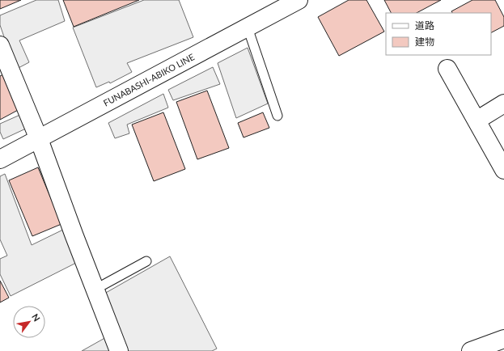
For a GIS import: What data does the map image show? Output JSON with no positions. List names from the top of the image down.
{
  "streets": {
    "street": ["FUNABASHI-ABIKO LINE"]
  },
  "legend": ["道路", "建物"],
  "north": "top right"
}
